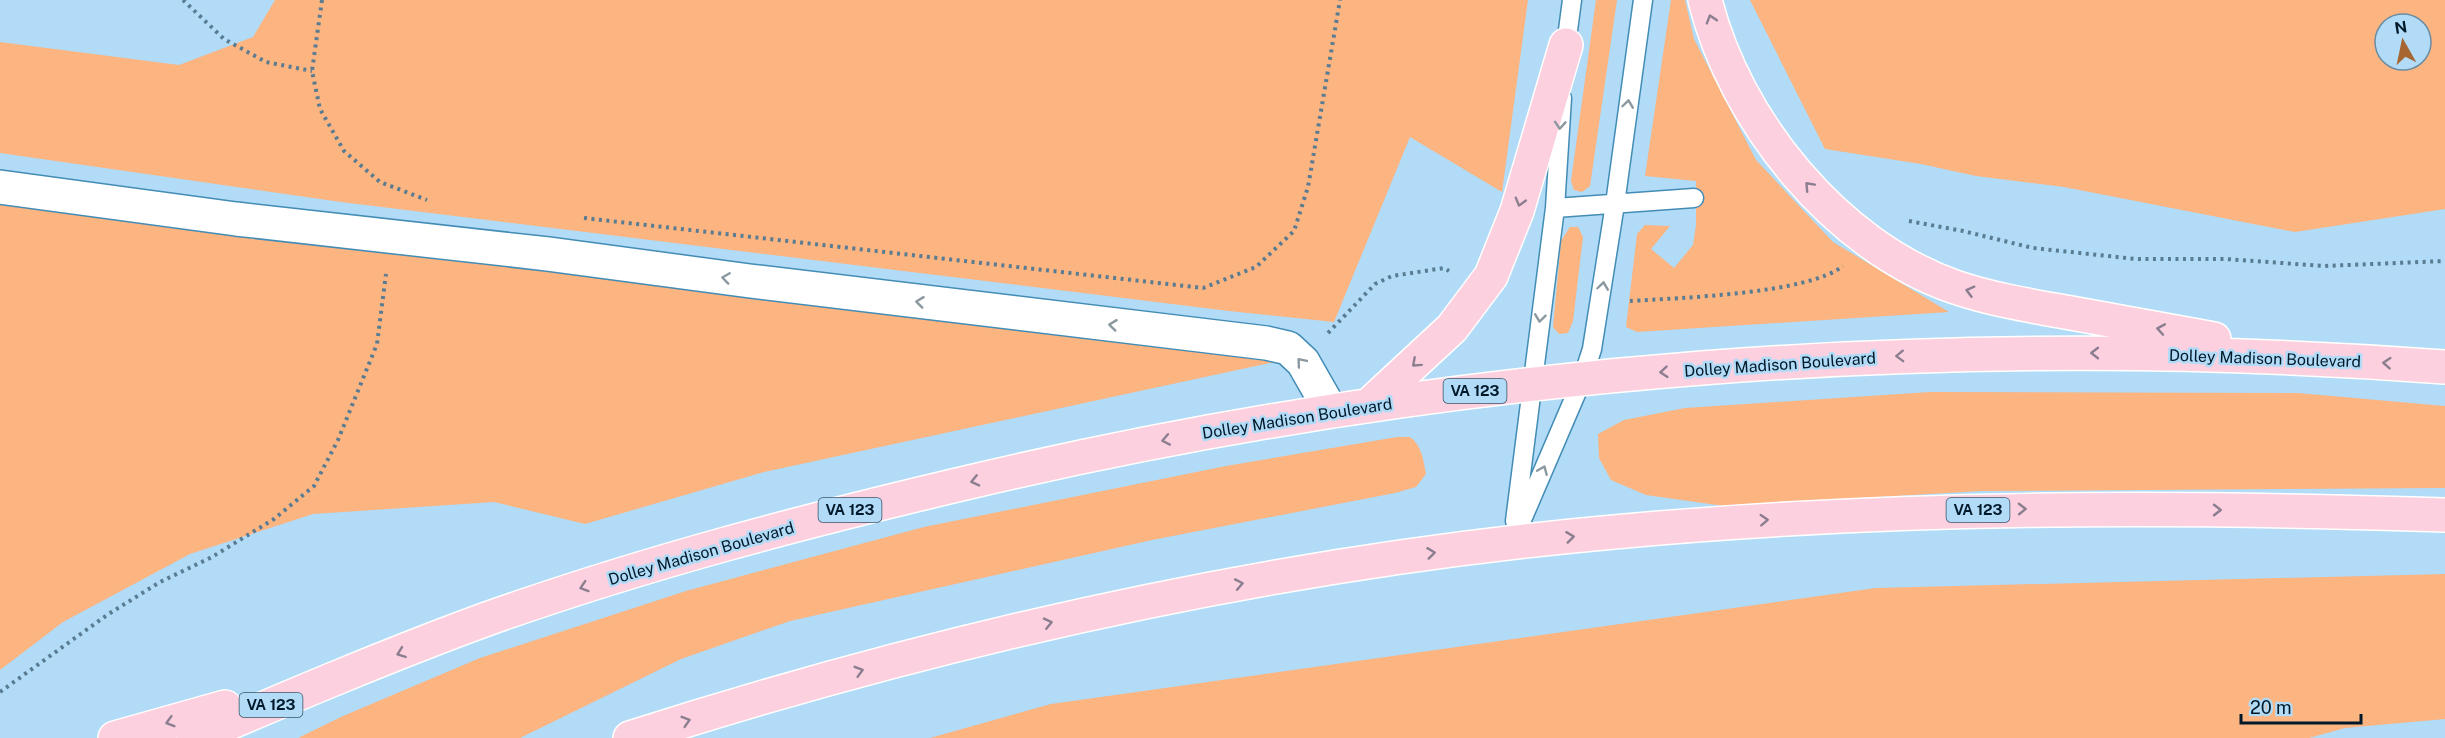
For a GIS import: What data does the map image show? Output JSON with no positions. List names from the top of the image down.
{
  "streets": {
    "main road": ["Dolley Madison Boulevard", "VA 123"]
  },
  "scale_bar": "20 m",
  "north": "top"
}
